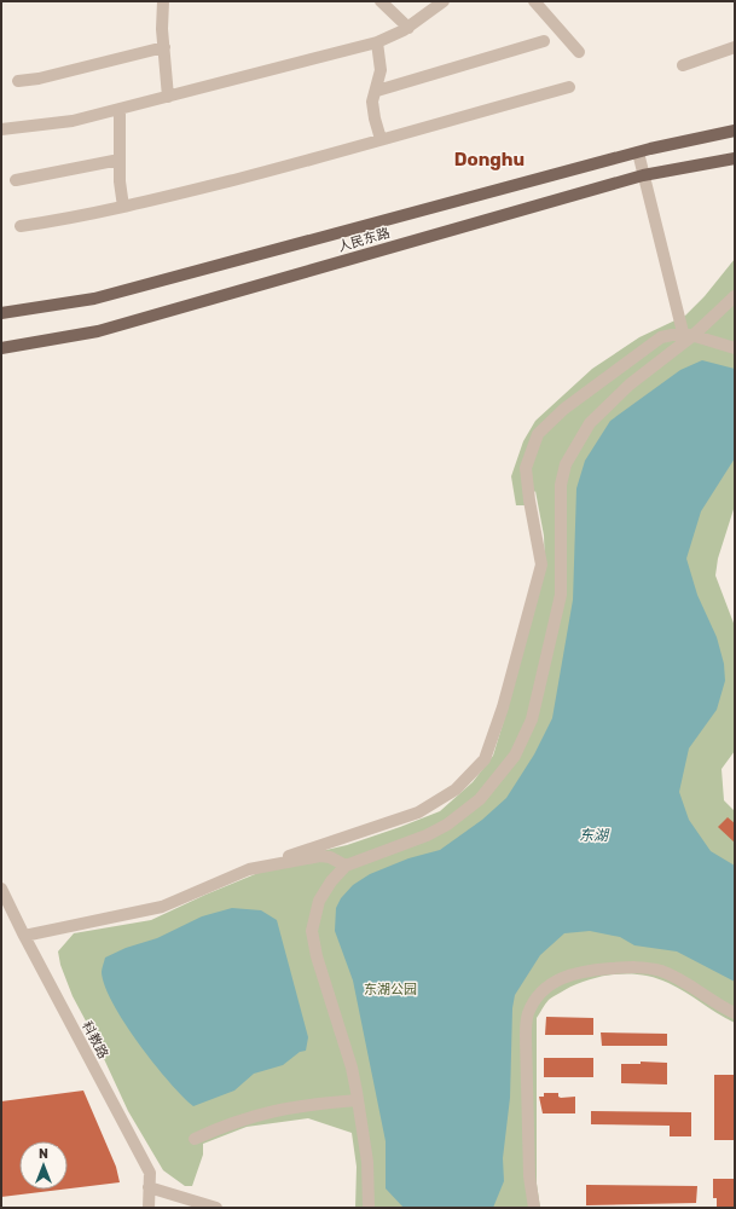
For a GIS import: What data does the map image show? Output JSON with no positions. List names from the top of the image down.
{
  "streets": {
    "main road": ["人民东路"],
    "street": ["科教路"]
  },
  "districts": ["Donghu"],
  "water": ["东湖"],
  "parks": ["东湖公园"],
  "north": "top"
}
